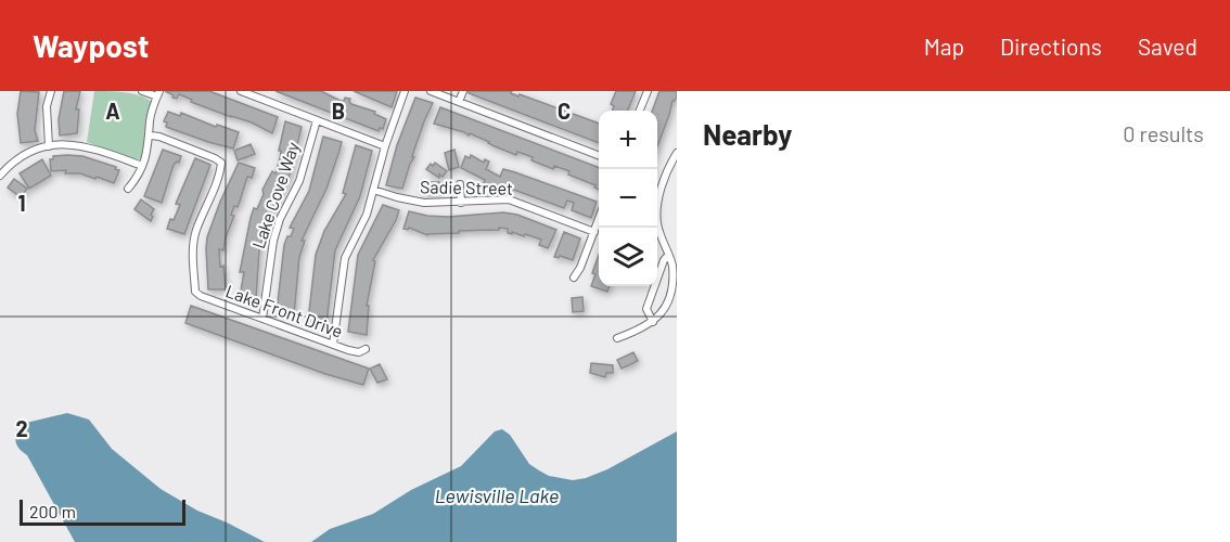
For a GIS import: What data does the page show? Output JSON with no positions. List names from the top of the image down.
{
  "streets": {
    "street": ["Sadie Street", "Lake Cove Way", "Lake Front Drive"]
  },
  "crossings": [
    ["Lake Cove Way", "Lake Front Drive"]
  ],
  "water": ["Lewisville Lake"],
  "scale_bar": "200 m",
  "page": {
    "header": "Waypost",
    "nav": ["Map", "Directions", "Saved"],
    "heading": ["Nearby", "0 results"],
    "map_buttons": ["+", "−"],
    "scale": "200 m"
  },
  "grid": {
    "columns": ["A", "B", "C"],
    "rows": ["1", "2"]
  }
}
